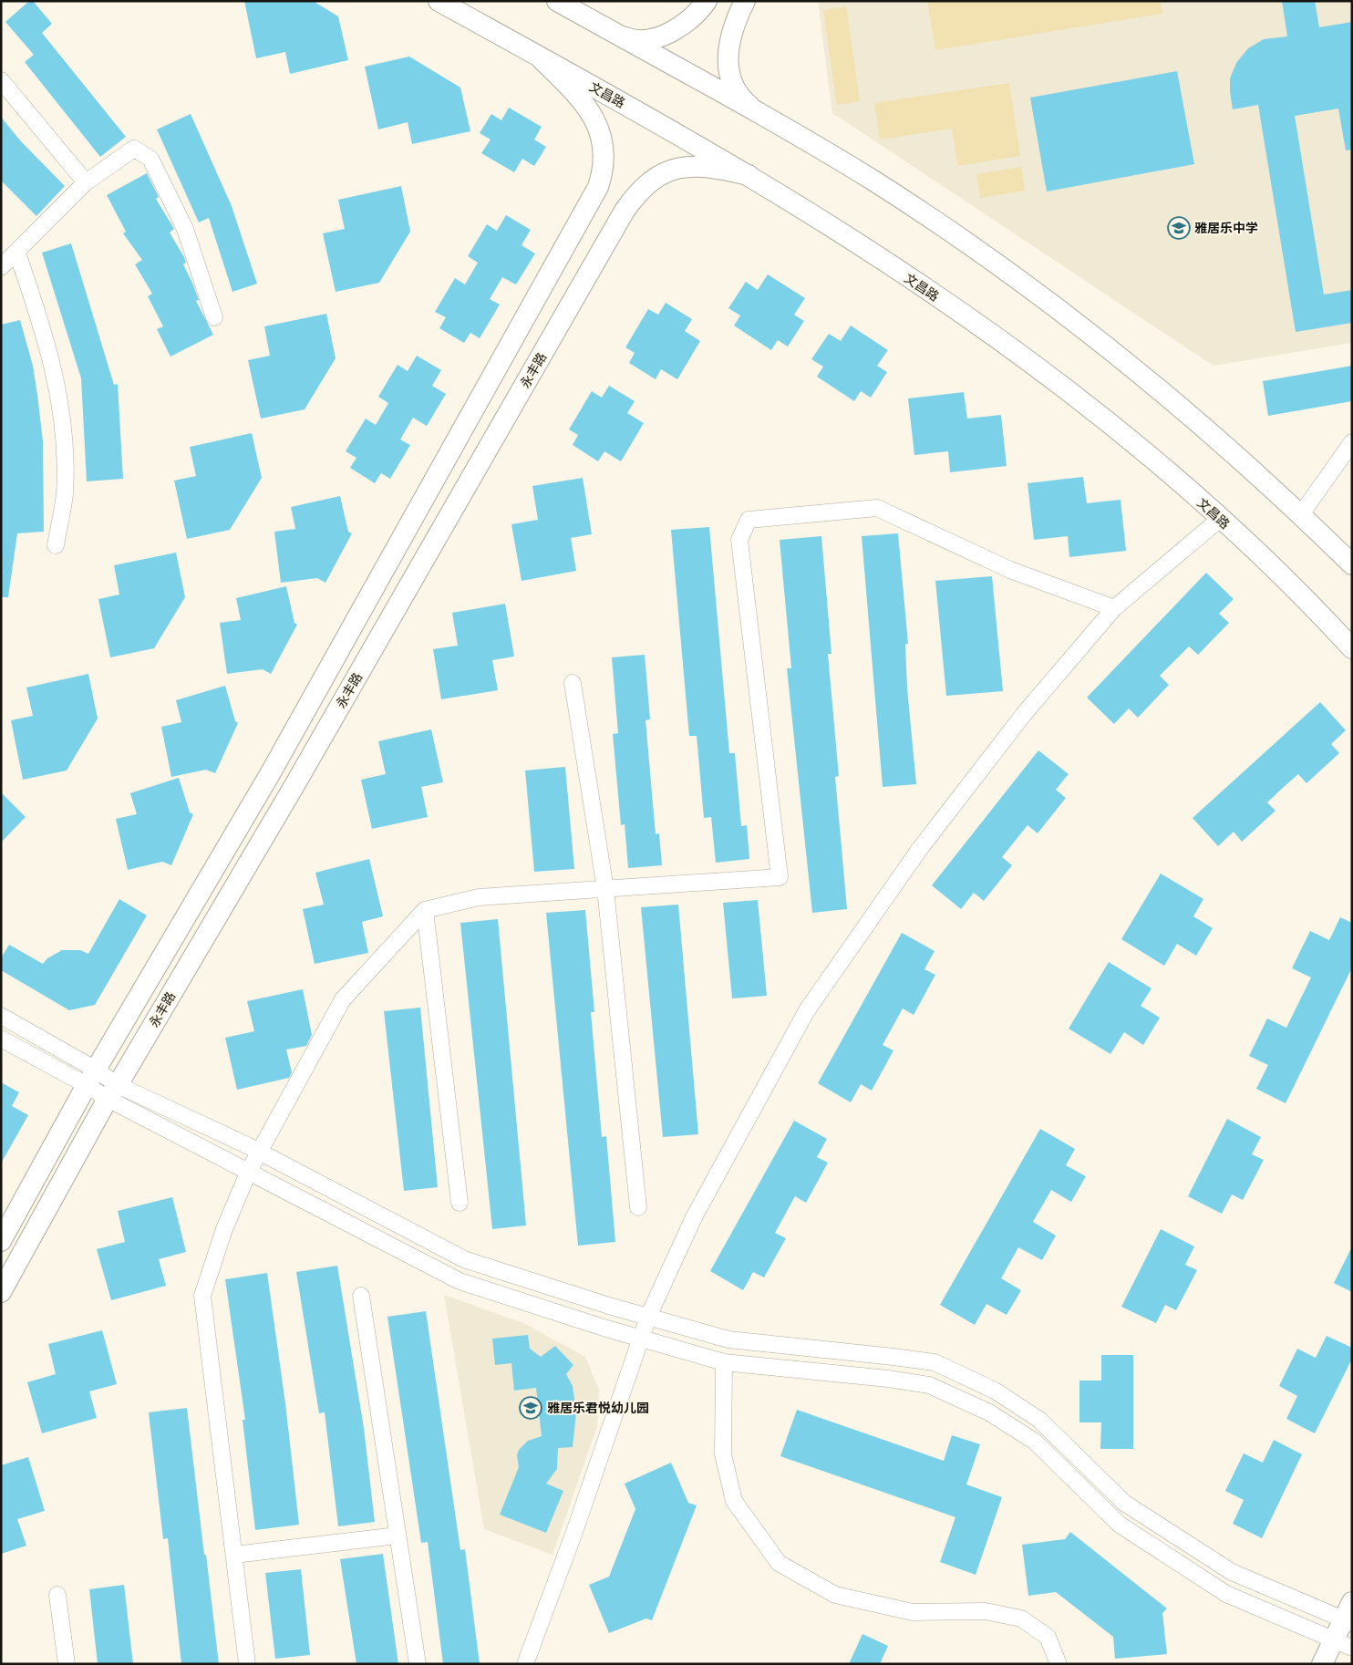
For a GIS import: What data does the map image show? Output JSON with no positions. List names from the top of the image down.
{
  "streets": {
    "street": ["文昌路", "永丰路"]
  },
  "crossings": [
    ["文昌路", "永丰路"]
  ],
  "places": {
    "school or university": ["雅居乐中学", "雅居乐君悦幼儿园"]
  }
}
